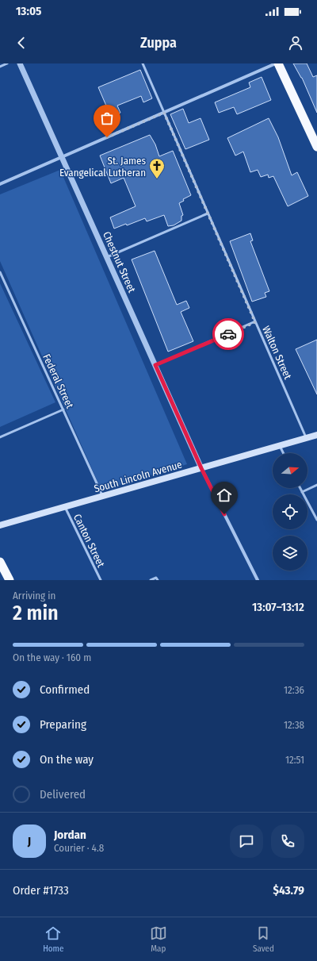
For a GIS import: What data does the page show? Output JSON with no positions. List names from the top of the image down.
{
  "streets": {
    "main road": ["South Lincoln Avenue"],
    "street": ["Chestnut Street"],
    "lane": ["Walton Street", "Federal Street", "Canton Street"]
  },
  "crossings": [
    ["Chestnut Street", "South Lincoln Avenue"],
    ["Walton Street", "South Lincoln Avenue"],
    ["Federal Street", "South Lincoln Avenue"],
    ["South Lincoln Avenue", "Canton Street"]
  ],
  "places": {
    "church": ["St. James Evangelical Lutheran"]
  },
  "north": "right",
  "page": {
    "status": "13:05",
    "header": "Zuppa",
    "heading": ["2 min", "Arriving in", "13:07–13:12"],
    "panel": [
      "Jordan",
      "Courier · 4.8",
      "Order #1733",
      "$43.79"
    ],
    "bar": "On the way · 160 m",
    "list": [
      ["Confirmed", "12:36"],
      ["Preparing", "12:38"],
      ["On the way", "12:51"],
      "Delivered"
    ],
    "round": "J",
    "tabs": ["Home", "Map", "Saved"]
  }
}
